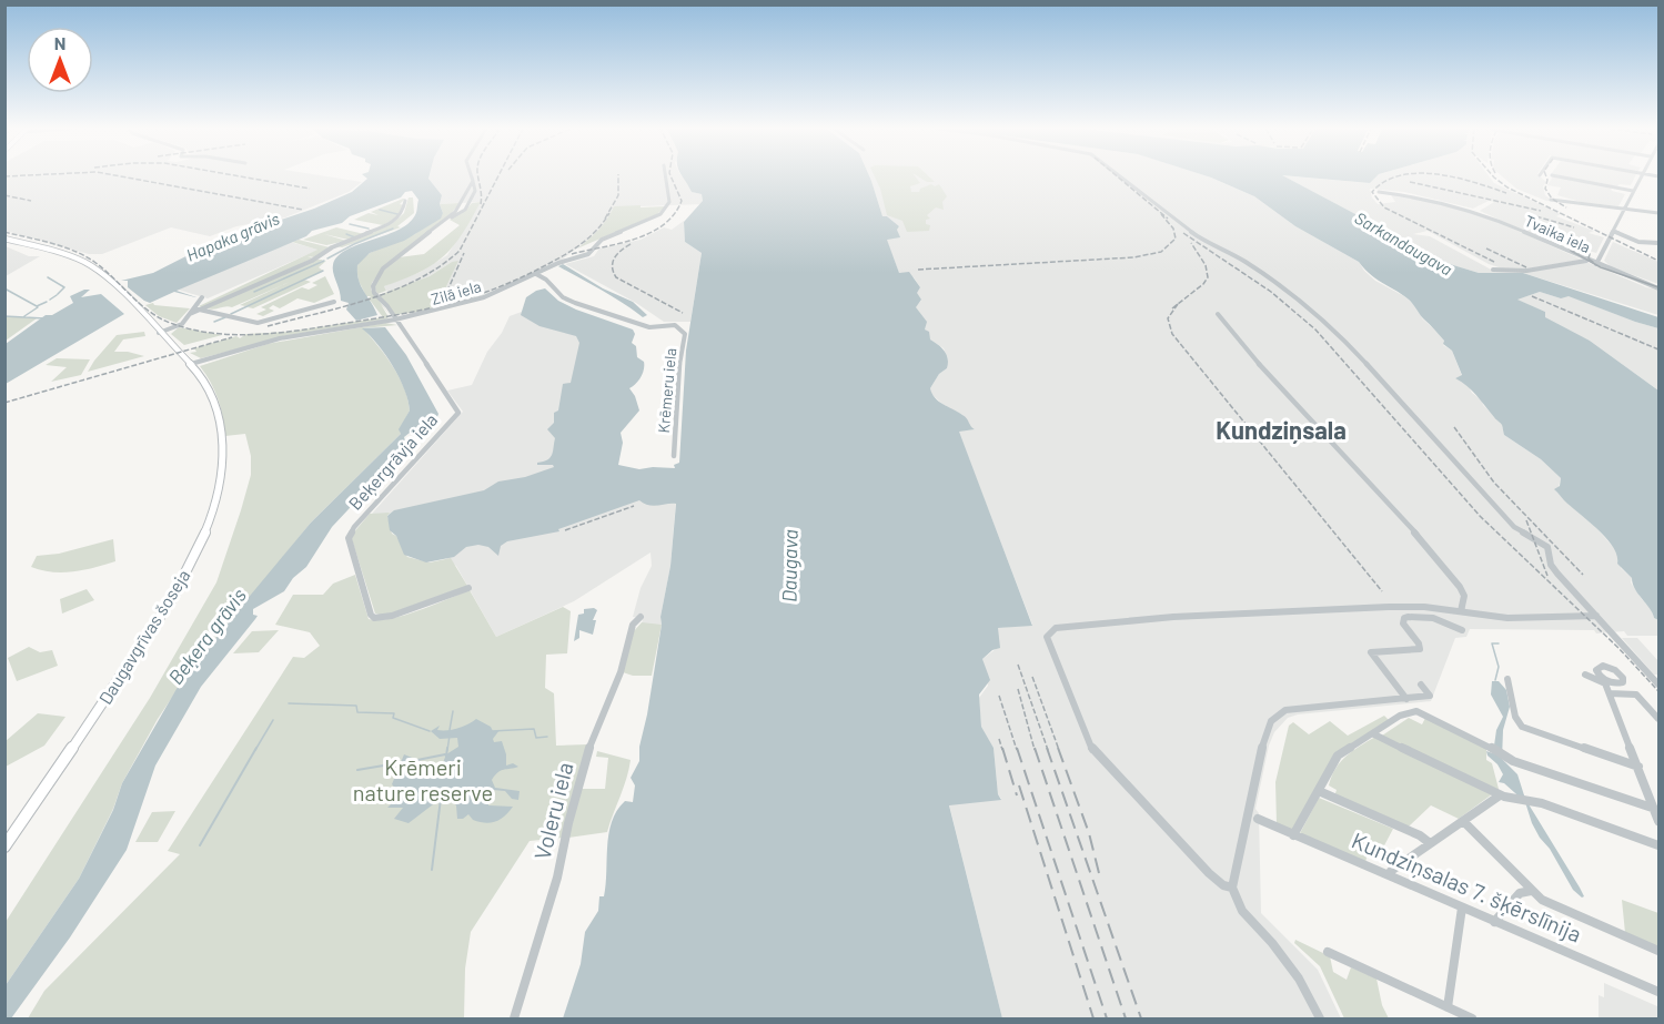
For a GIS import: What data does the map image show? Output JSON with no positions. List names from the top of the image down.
{
  "streets": {
    "main road": ["Daugavgrīvas šoseja"],
    "street": [
      "Tvaika iela",
      "Zilā iela",
      "Krēmeru iela",
      "Beķergrāvja iela",
      "Voleru iela",
      "Kundziņsalas 7. šķērslīnija"
    ]
  },
  "crossings": [
    ["Zilā iela", "Krēmeru iela"],
    ["Zilā iela", "Beķergrāvja iela"],
    ["Zilā iela", "Daugavgrīvas šoseja"]
  ],
  "districts": ["Kundziņsala"],
  "water": [
    "Hapaka grāvis",
    "Sarkandaugava",
    "Daugava",
    "Beķera grāvis"
  ],
  "parks": ["Krēmeri nature reserve"],
  "north": "top"
}
